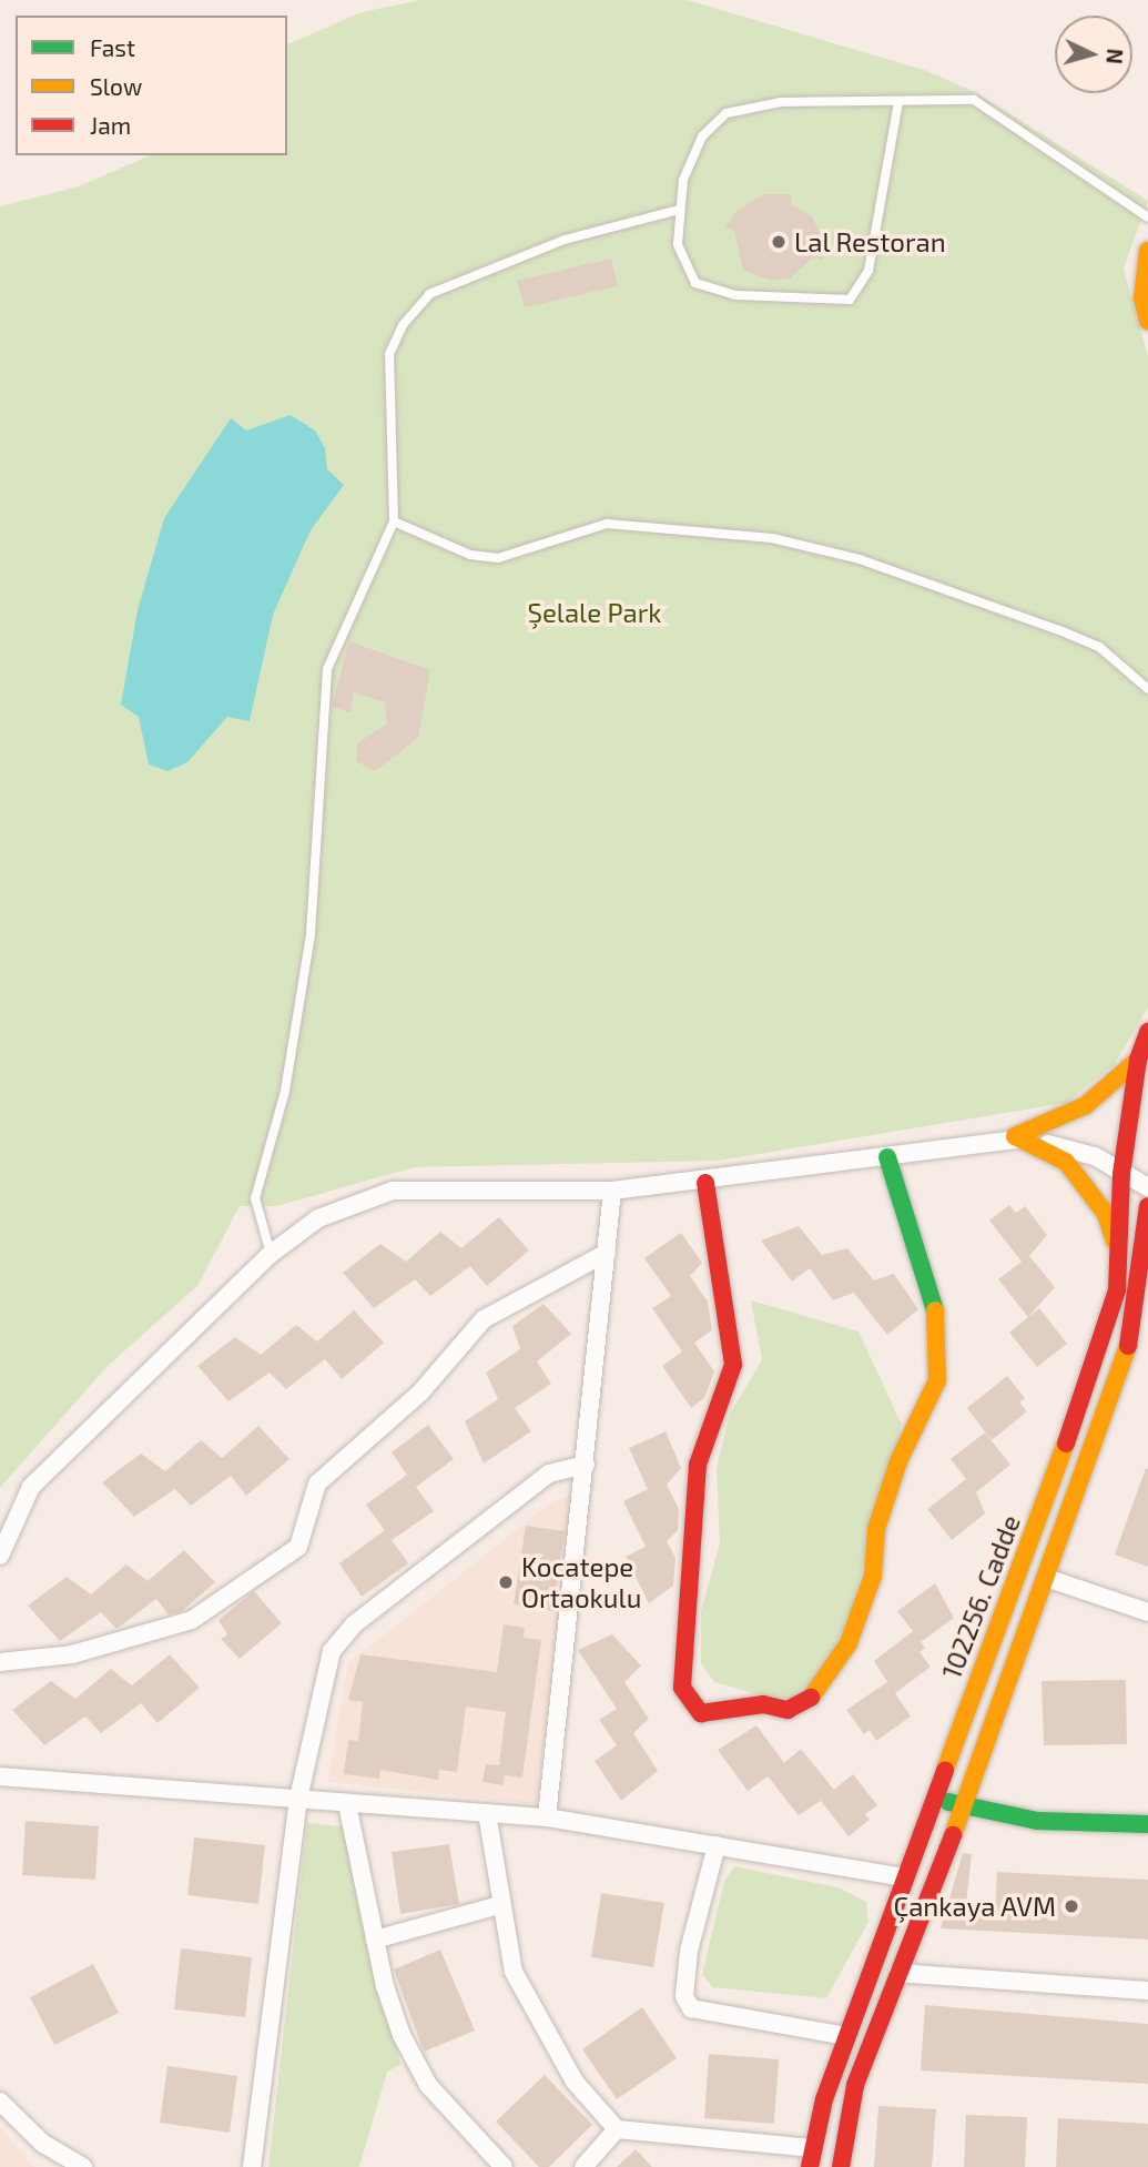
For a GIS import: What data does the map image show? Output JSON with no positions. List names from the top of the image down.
{
  "streets": {
    "street": ["102256. Cadde"]
  },
  "parks": ["Şelale Park"],
  "places": ["Lal Restoran", "Kocatepe Ortaokulu", "Çankaya AVM"],
  "legend": ["Fast", "Slow", "Jam"],
  "north": "right"
}
